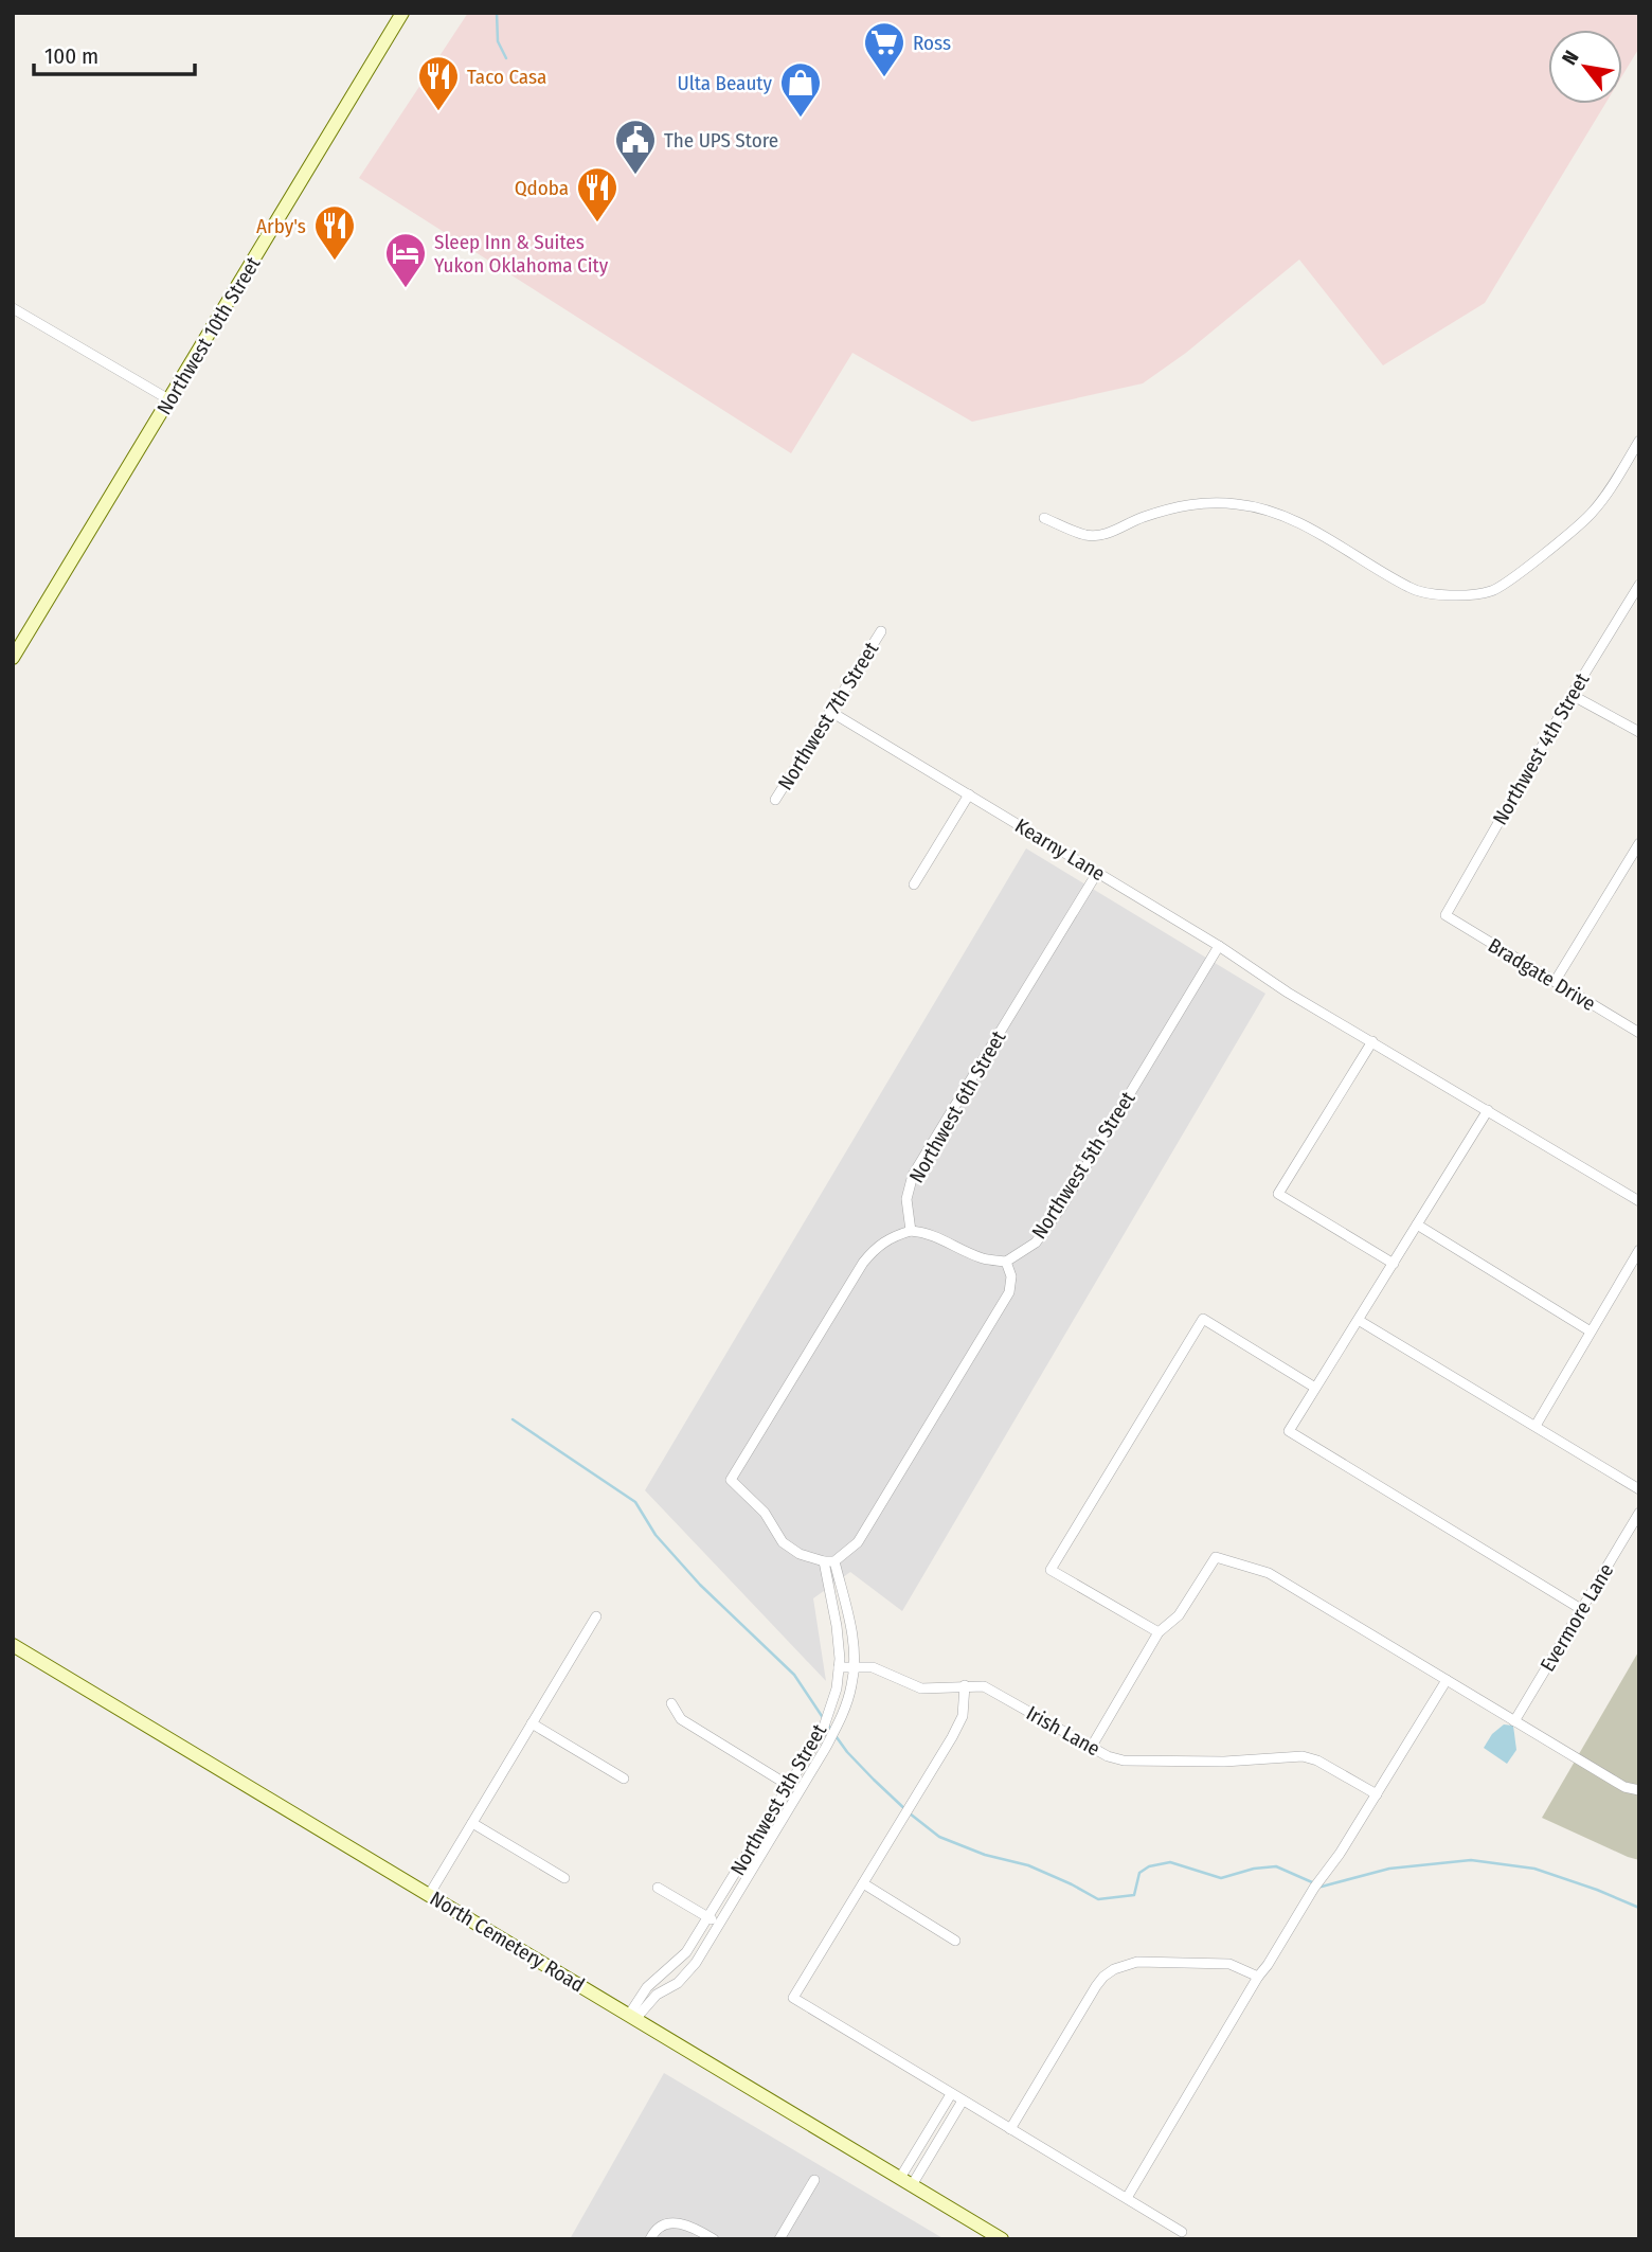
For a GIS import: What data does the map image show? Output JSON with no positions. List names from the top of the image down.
{
  "streets": {
    "street": [
      "Northwest 10th Street",
      "Northwest 7th Street",
      "Northwest 4th Street",
      "Kearny Lane",
      "Bradgate Drive",
      "Northwest 6th Street",
      "Northwest 5th Street",
      "Evermore Lane",
      "Irish Lane",
      "North Cemetery Road"
    ]
  },
  "crossings": [
    ["Northwest 7th Street", "Kearny Lane"],
    ["Northwest 4th Street", "Bradgate Drive"],
    ["Kearny Lane", "Northwest 6th Street"],
    ["Kearny Lane", "Northwest 5th Street"],
    ["Northwest 5th Street", "Irish Lane"],
    ["Northwest 5th Street", "North Cemetery Road"]
  ],
  "places": {
    "supermarket": ["Ross"],
    "restaurant": ["Taco Casa", "Qdoba", "Arby's"],
    "shop": ["Ulta Beauty"],
    "public building": ["The UPS Store"],
    "hotel": ["Sleep Inn & Suites Yukon Oklahoma City"]
  },
  "scale_bar": "100 m",
  "north": "top left"
}
